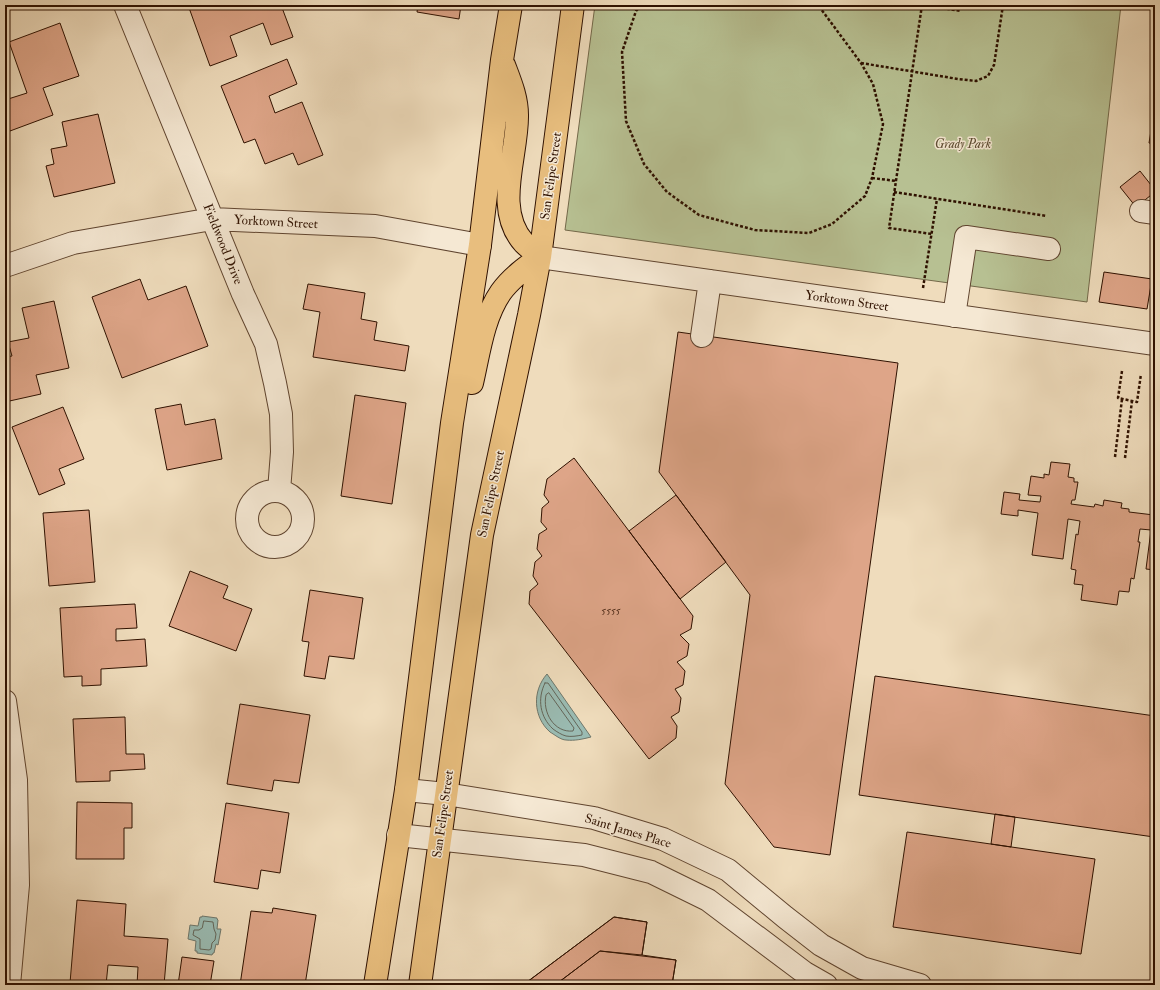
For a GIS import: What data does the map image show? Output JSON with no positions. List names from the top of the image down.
{
  "streets": {
    "main road": ["San Felipe Street"],
    "street": ["Yorktown Street", "Fieldwood Drive", "Saint James Place"]
  },
  "crossings": [
    ["San Felipe Street", "Yorktown Street"],
    ["San Felipe Street", "Saint James Place"],
    ["Yorktown Street", "Fieldwood Drive"]
  ],
  "parks": ["Grady Park"],
  "house_numbers": ["5555"]
}
